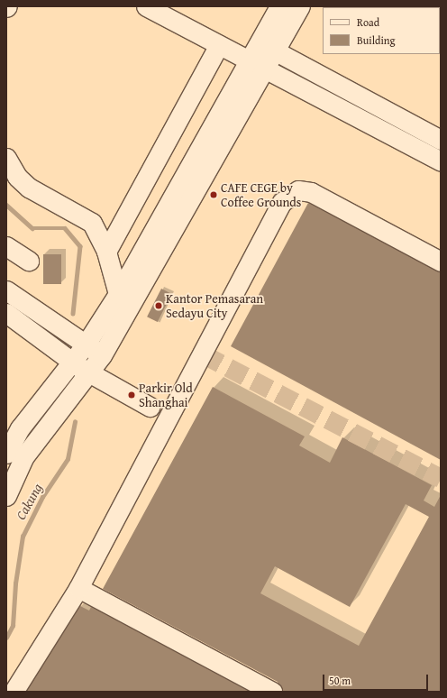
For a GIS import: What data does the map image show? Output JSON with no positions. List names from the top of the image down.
{
  "water": ["Cakung"],
  "places": ["CAFE CEGE by Coffee Grounds", "Kantor Pemasaran Sedayu City", "Parkir Old Shanghai"],
  "legend": ["Road", "Building"],
  "scale_bar": "50 m"
}
